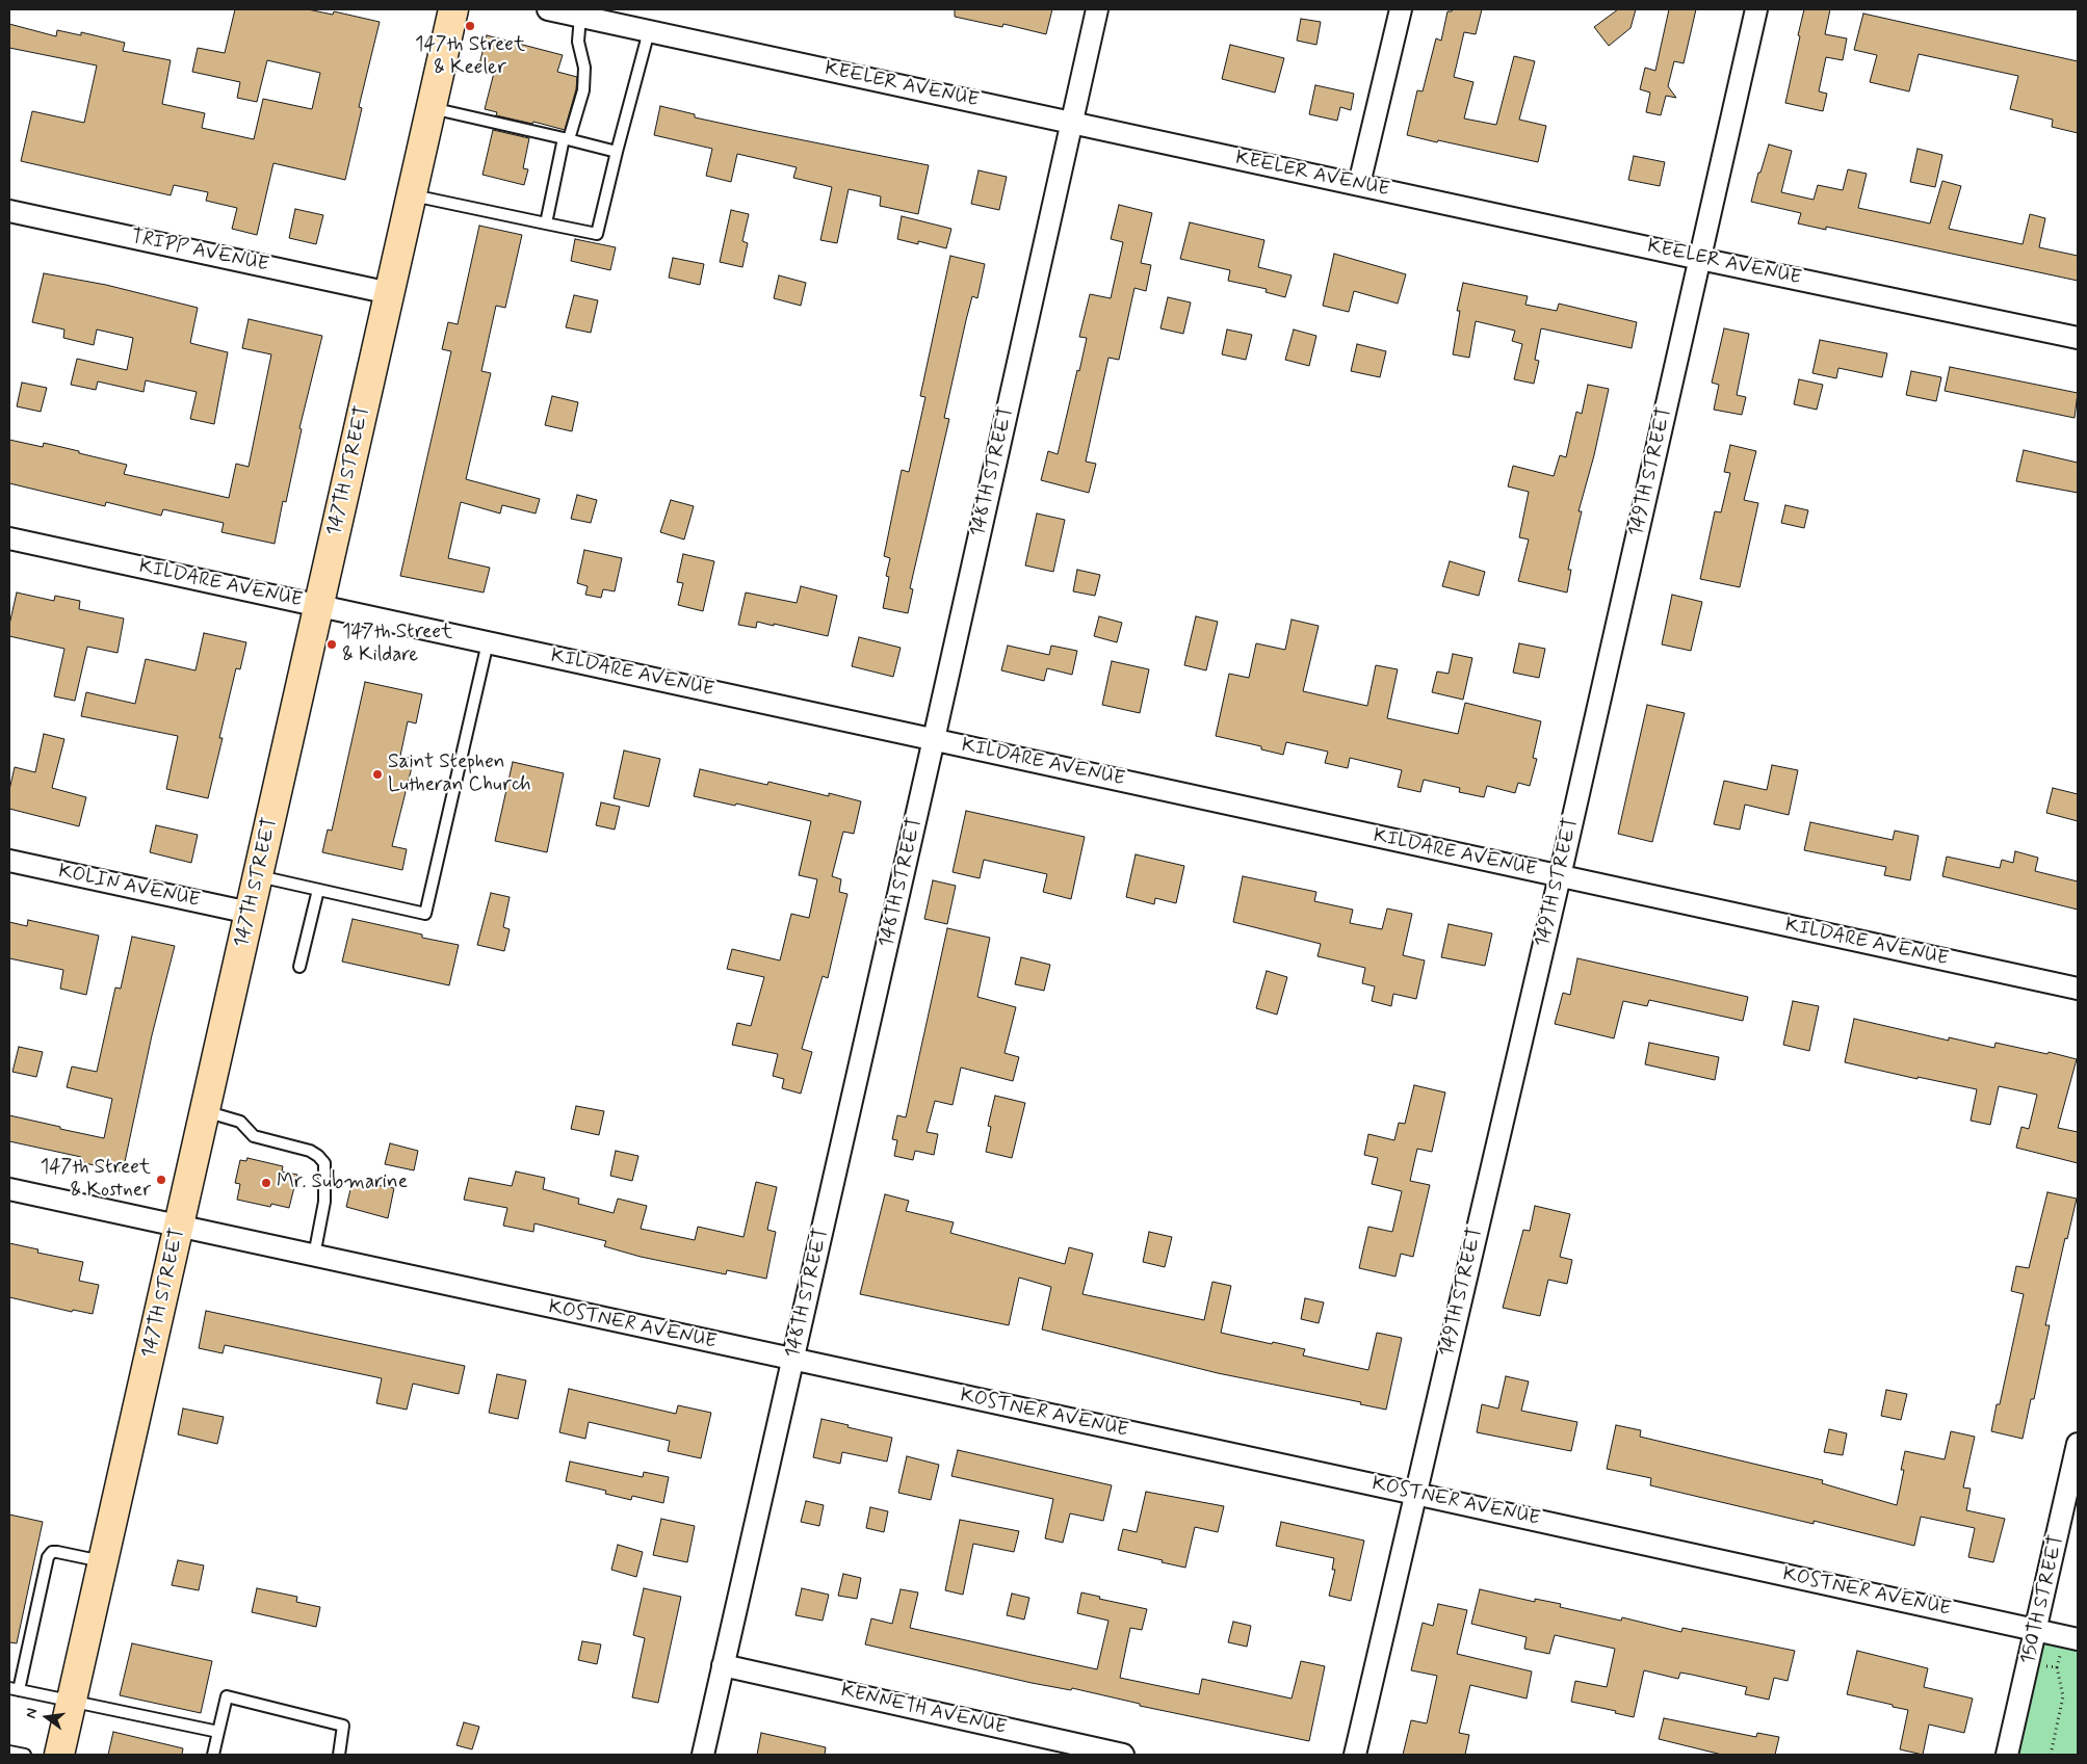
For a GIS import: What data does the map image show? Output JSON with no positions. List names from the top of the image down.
{
  "streets": {
    "main road": ["147TH STREET"],
    "street": [
      "KEELER AVENUE",
      "TRIPP AVENUE",
      "148TH STREET",
      "149TH STREET",
      "KILDARE AVENUE",
      "KOLIN AVENUE",
      "KOSTNER AVENUE",
      "150TH STREET",
      "KENNETH AVENUE"
    ]
  },
  "crossings": [
    ["KEELER AVENUE", "148TH STREET"],
    ["KEELER AVENUE", "149TH STREET"],
    ["TRIPP AVENUE", "147TH STREET"],
    ["147TH STREET", "KILDARE AVENUE"],
    ["147TH STREET", "KOLIN AVENUE"],
    ["147TH STREET", "KOSTNER AVENUE"],
    ["148TH STREET", "KILDARE AVENUE"],
    ["148TH STREET", "KOSTNER AVENUE"],
    ["148TH STREET", "KENNETH AVENUE"],
    ["149TH STREET", "KILDARE AVENUE"],
    ["149TH STREET", "KOSTNER AVENUE"],
    ["KOSTNER AVENUE", "150TH STREET"]
  ],
  "places": [
    "147th Street & Keeler",
    "147th Street & Kildare",
    "Saint Stephen Lutheran Church",
    "147th Street & Kostner",
    "Mr. Submarine"
  ],
  "north": "left"
}
